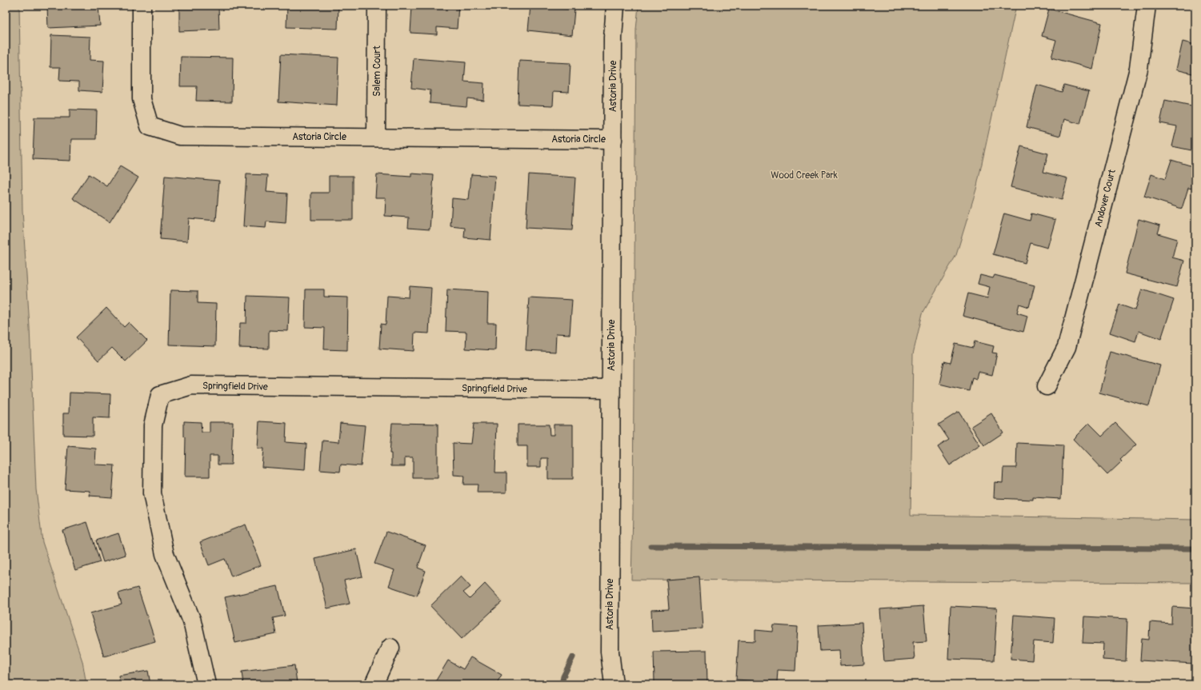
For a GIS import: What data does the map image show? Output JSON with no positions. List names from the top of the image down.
{
  "streets": {
    "street": [
      "Salem Court",
      "Astoria Drive",
      "Astoria Circle",
      "Andover Court",
      "Springfield Drive"
    ]
  },
  "crossings": [
    ["Salem Court", "Astoria Circle"],
    ["Astoria Drive", "Astoria Circle"],
    ["Astoria Drive", "Springfield Drive"]
  ],
  "parks": ["Wood Creek Park"]
}
